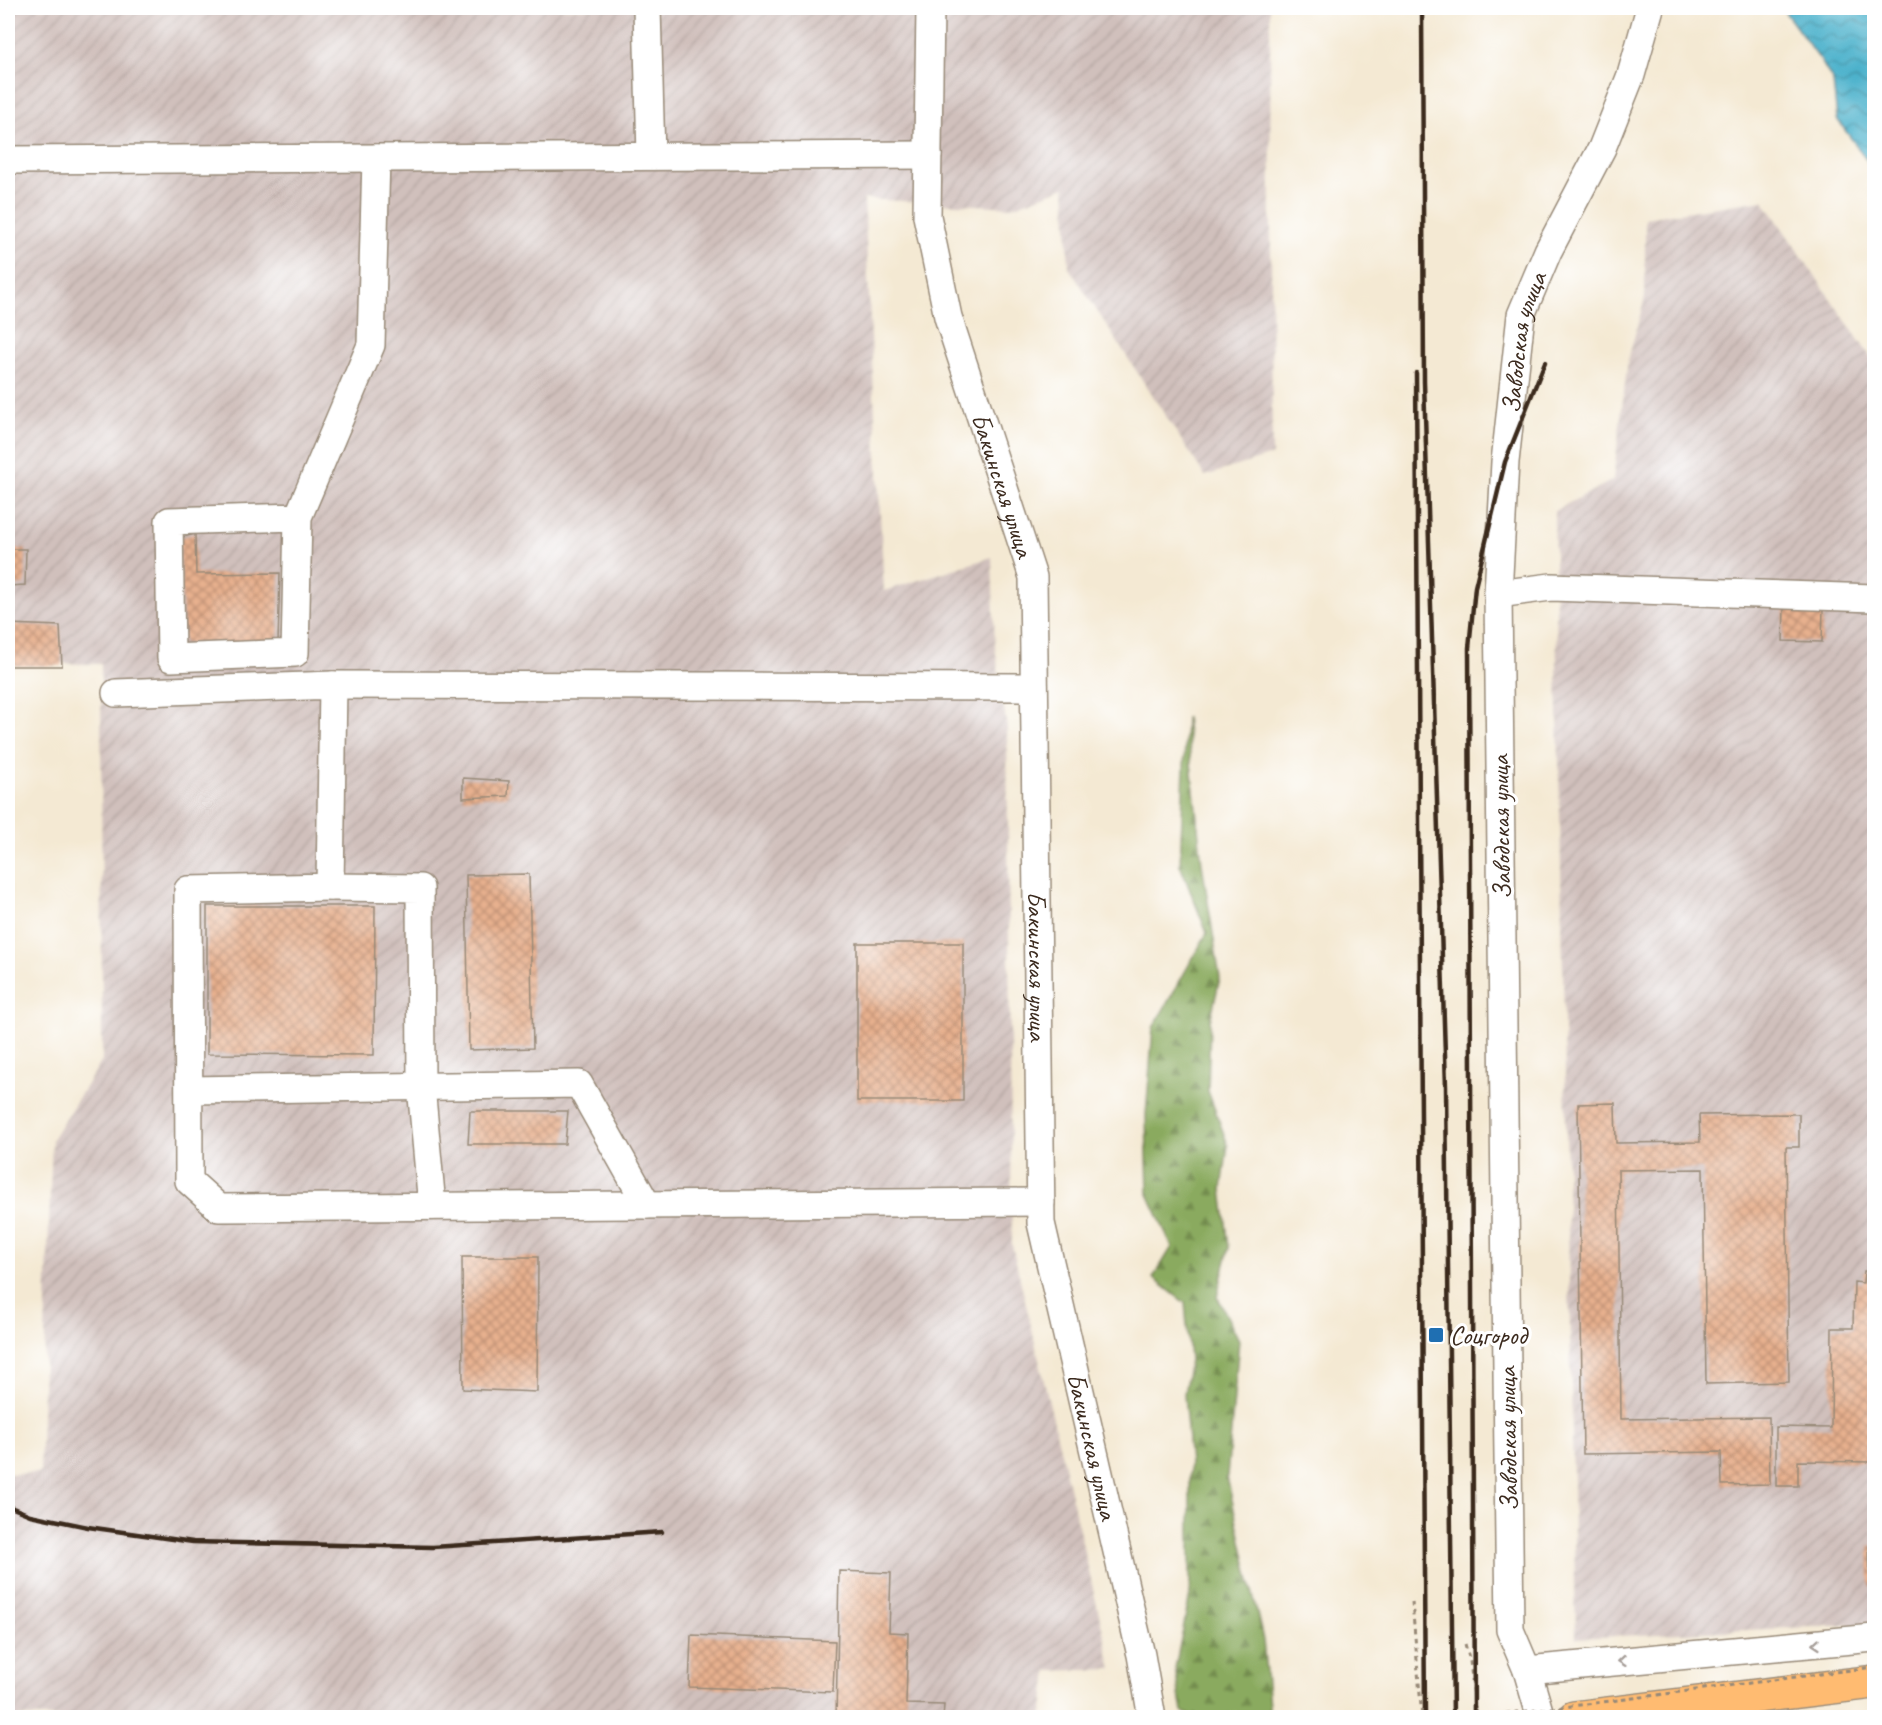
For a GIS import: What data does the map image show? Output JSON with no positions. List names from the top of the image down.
{
  "streets": {
    "street": ["Заводская улица", "Бакинская улица"]
  },
  "places": {
    "transit": ["Соцгород"]
  }
}
